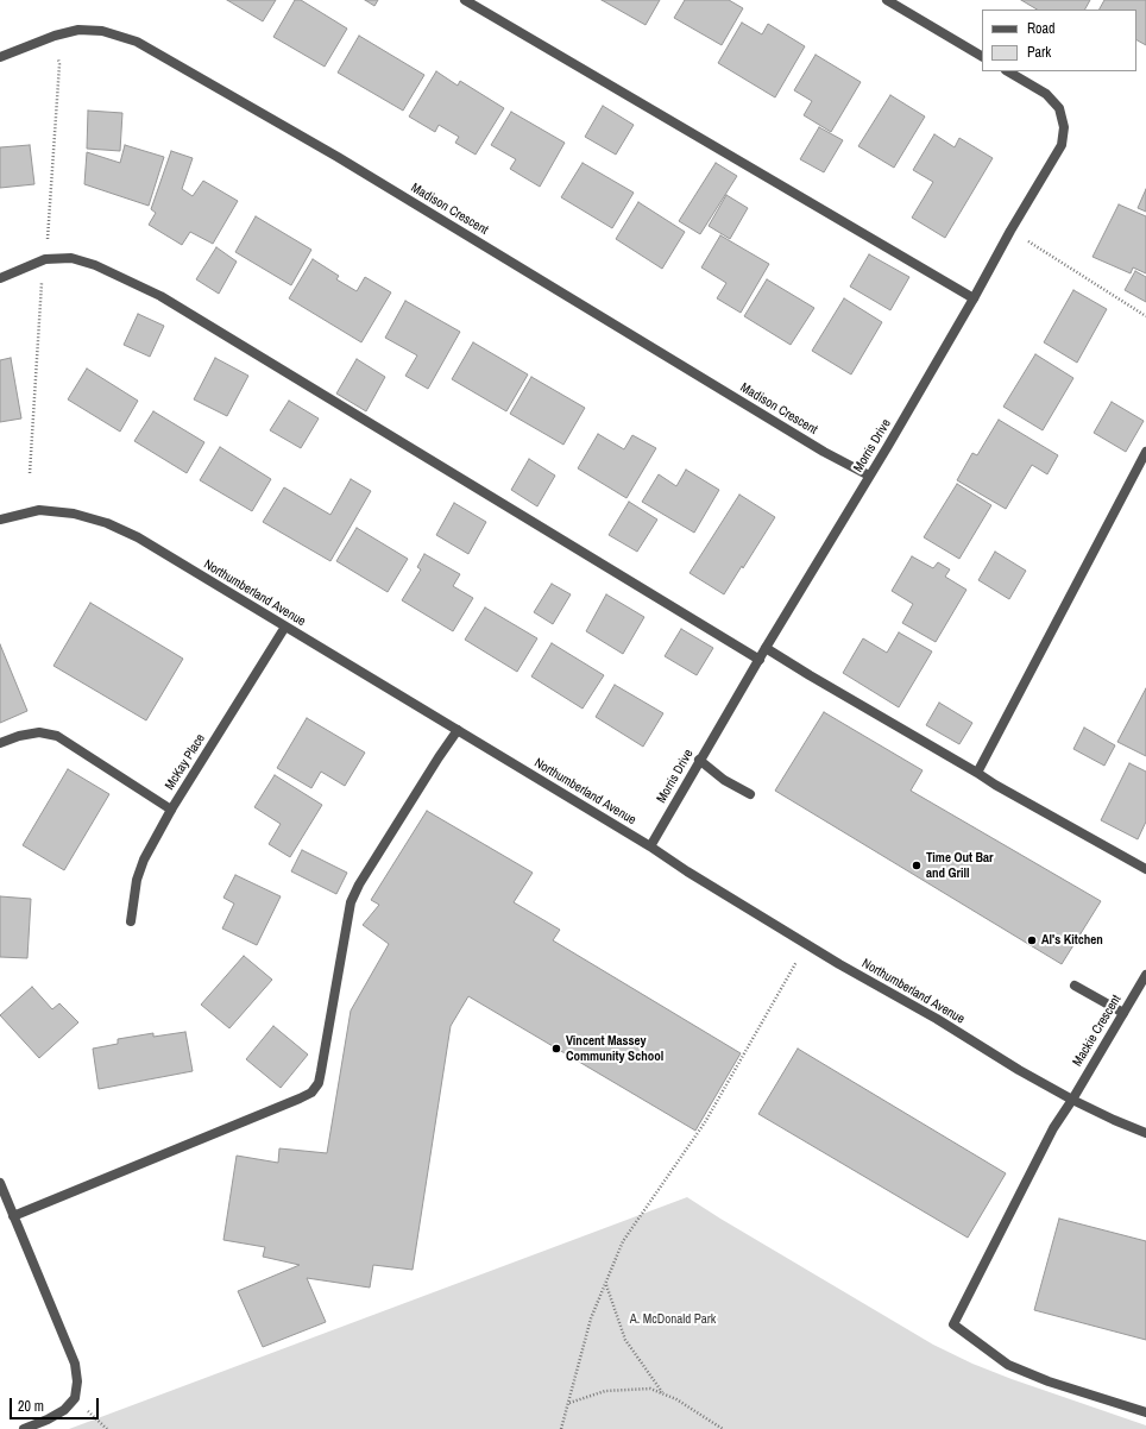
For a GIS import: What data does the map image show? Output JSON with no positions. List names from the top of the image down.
{
  "streets": {
    "street": [
      "Madison Crescent",
      "Morris Drive",
      "Northumberland Avenue",
      "McKay Place",
      "Mackie Crescent"
    ]
  },
  "crossings": [
    ["Madison Crescent", "Morris Drive"],
    ["Morris Drive", "Northumberland Avenue"],
    ["Northumberland Avenue", "McKay Place"],
    ["Northumberland Avenue", "Mackie Crescent"]
  ],
  "parks": ["A. McDonald Park"],
  "places": ["Time Out Bar and Grill", "Al's Kitchen", "Vincent Massey Community School"],
  "legend": ["Road", "Park"],
  "scale_bar": "20 m"
}
